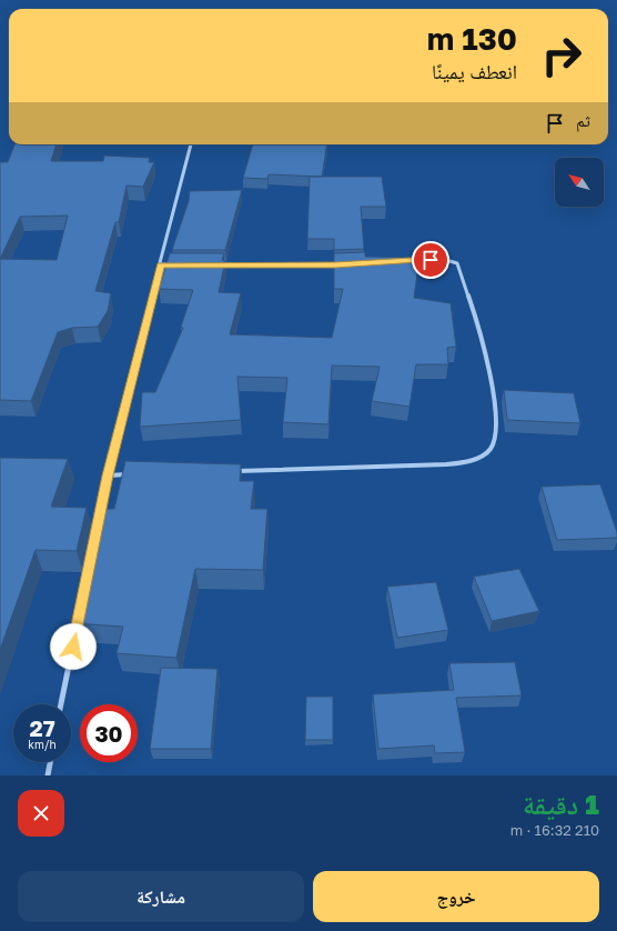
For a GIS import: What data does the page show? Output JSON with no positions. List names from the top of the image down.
{
  "north": "top left",
  "page": {
    "turn": ["130 m", "انعطف يمينًا"],
    "then": "ثم",
    "speed": "27 km/h",
    "limit": "30",
    "heading": ["1 دقيقة", "210 m · 16:32"],
    "buttons": ["خروج", "مشاركة"]
  }
}
